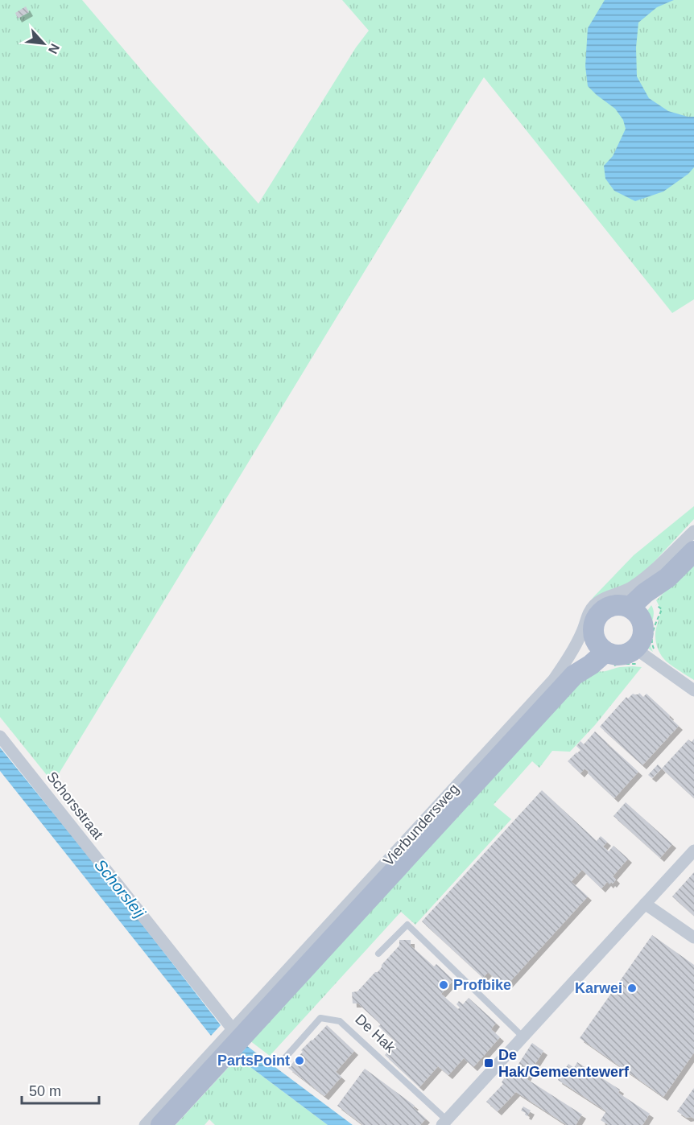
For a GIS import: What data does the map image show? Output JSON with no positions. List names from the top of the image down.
{
  "streets": {
    "main road": ["Vierbundersweg"],
    "street": ["Schorsstraat", "De Hak"]
  },
  "crossings": [
    ["Schorsstraat", "Vierbundersweg"]
  ],
  "water": ["Schorsleij"],
  "places": {
    "other": ["Profbike", "Karwei", "PartsPoint"],
    "transit": ["De Hak/Gemeentewerf"]
  },
  "scale_bar": "50 m",
  "north": "bottom right"
}
